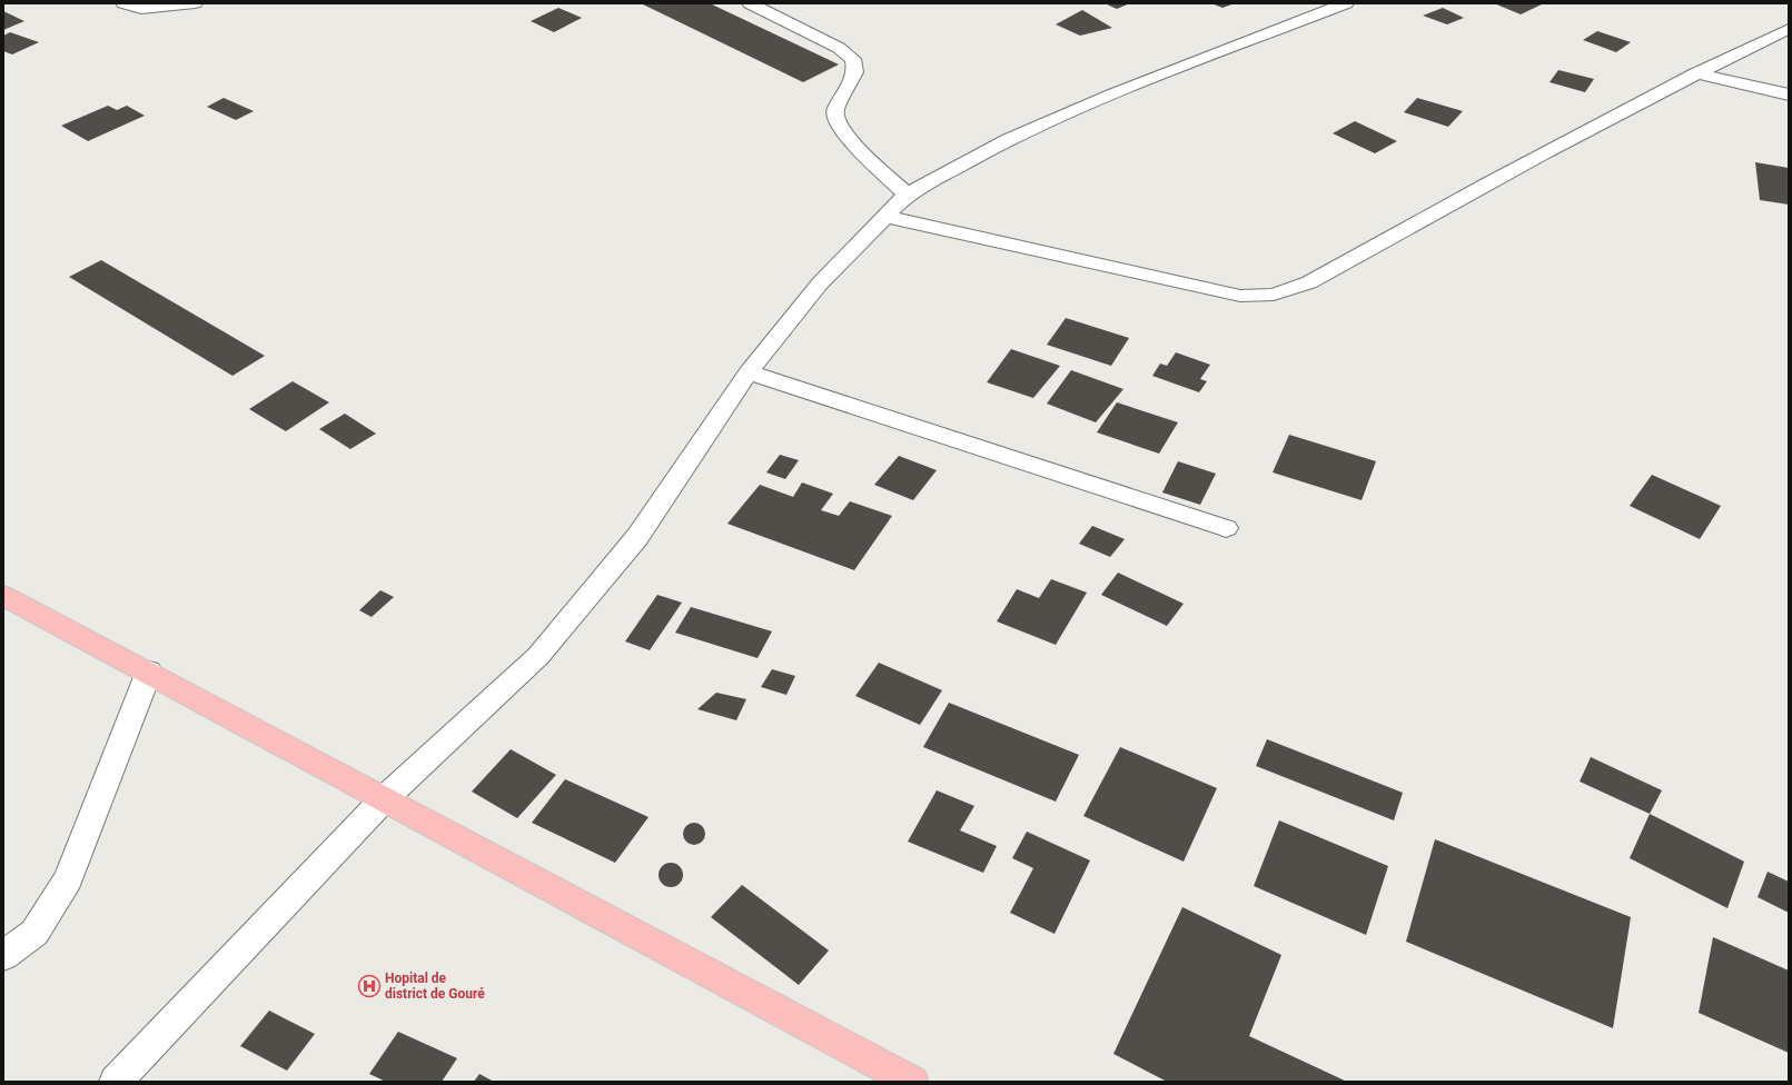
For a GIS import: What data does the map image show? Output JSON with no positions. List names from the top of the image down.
{
  "places": {
    "hospital": ["Hopital de district de Gouré"]
  }
}
